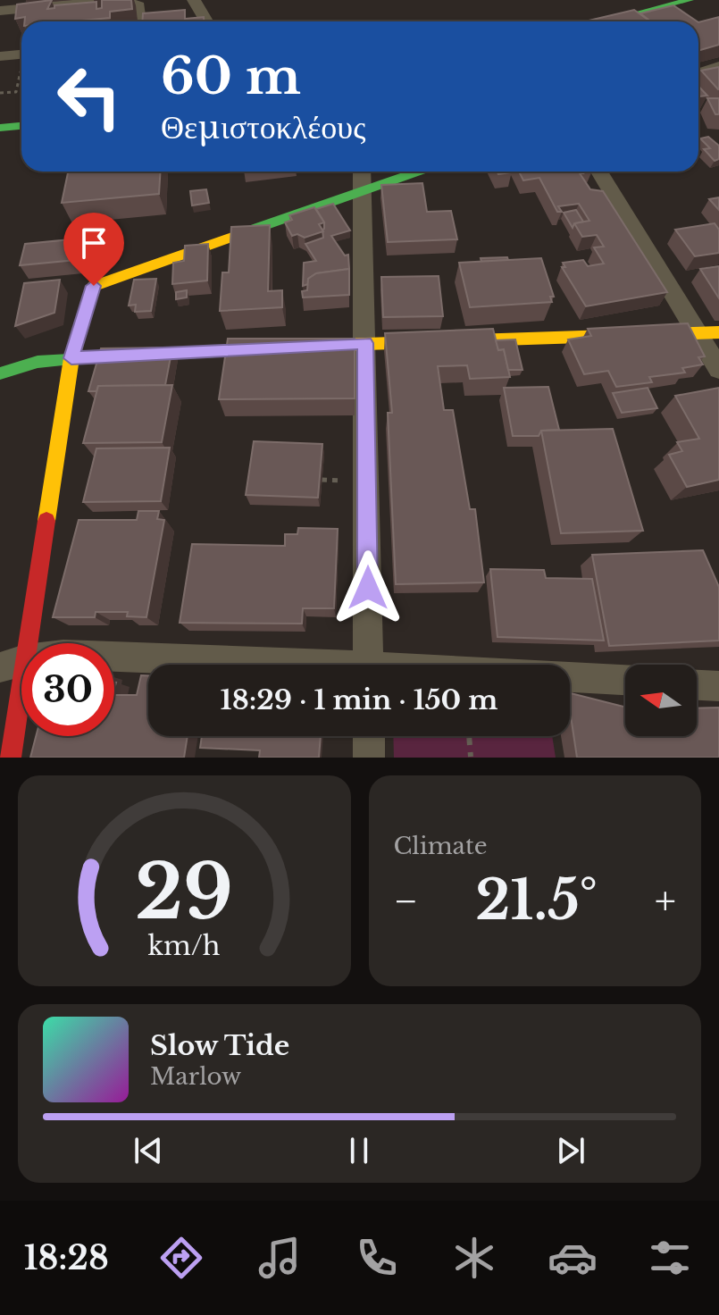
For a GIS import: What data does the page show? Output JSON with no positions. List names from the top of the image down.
{
  "north": "left",
  "page": {
    "turn": ["60 m", "Θεμιστοκλέους"],
    "limit": "30",
    "trip": "18:29 · 1 min · 150 m",
    "tile": "Climate",
    "heat": ["−", "21.5°", "+"],
    "song": ["Slow Tide", "Marlow"],
    "tabs": "18:28",
    "gauge": ["29", "km/h"]
  }
}
